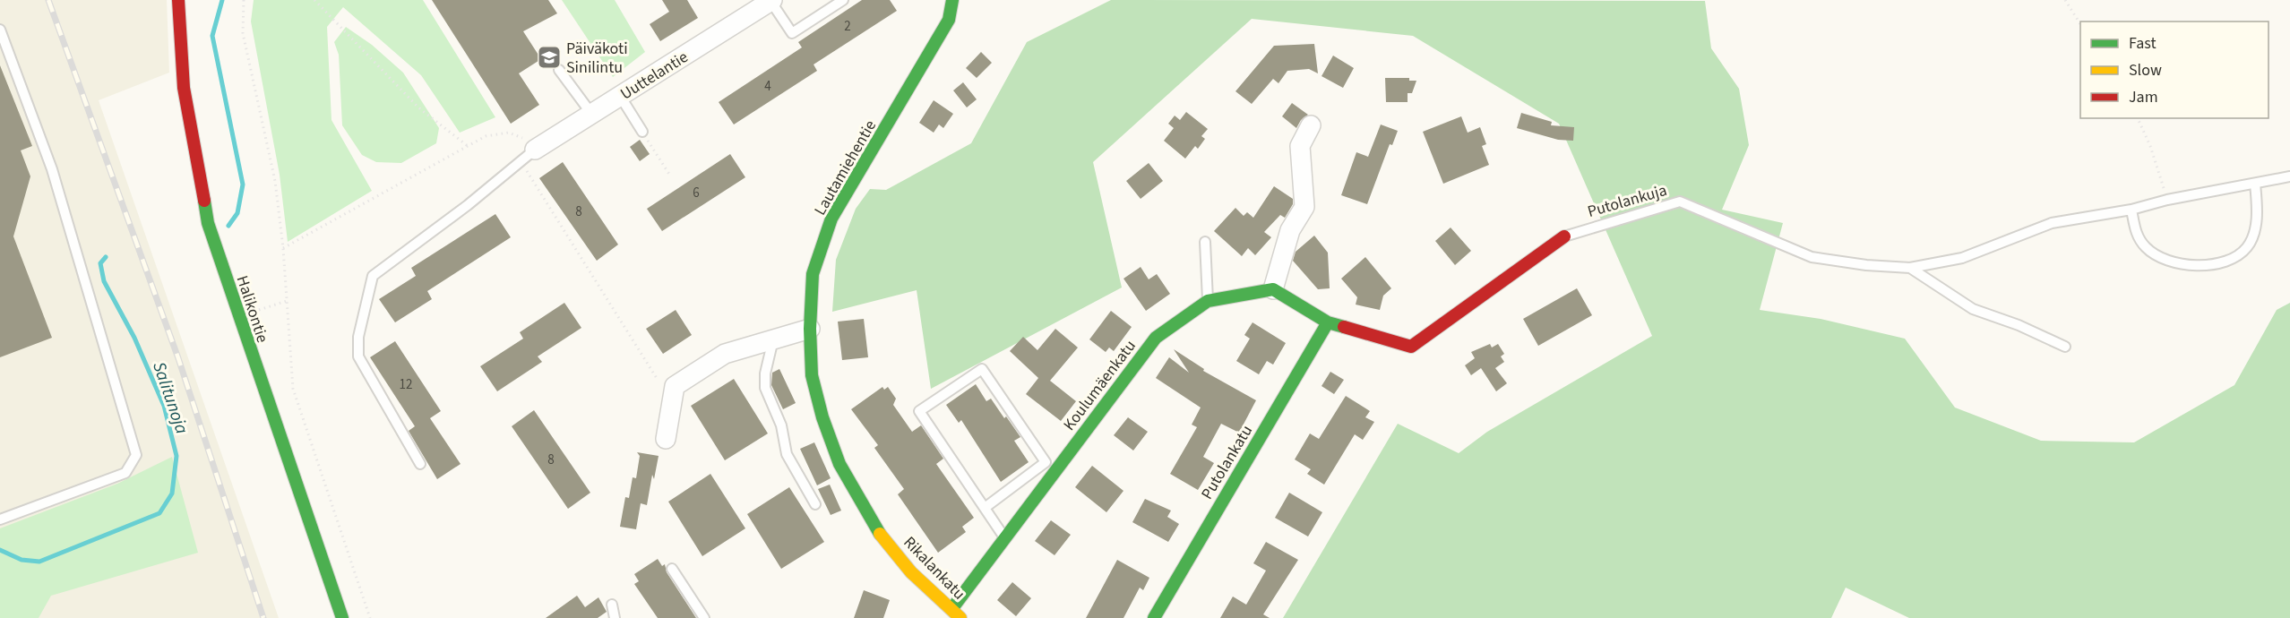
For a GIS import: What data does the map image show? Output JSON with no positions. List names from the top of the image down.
{
  "streets": {
    "street": [
      "Uuttelantie",
      "Lautamiehentie",
      "Putolankuja",
      "Halikontie",
      "Koulumäenkatu",
      "Putolankatu",
      "Rikalankatu"
    ]
  },
  "crossings": [
    ["Lautamiehentie", "Rikalankatu"],
    ["Putolankuja", "Putolankatu"],
    ["Koulumäenkatu", "Rikalankatu"]
  ],
  "water": ["Salitunoja"],
  "places": {
    "school or university": ["Päiväkoti Sinilintu"]
  },
  "house_numbers": [
    "2",
    "4",
    "6",
    "8",
    "12",
    "8"
  ],
  "legend": ["Fast", "Slow", "Jam"]
}
